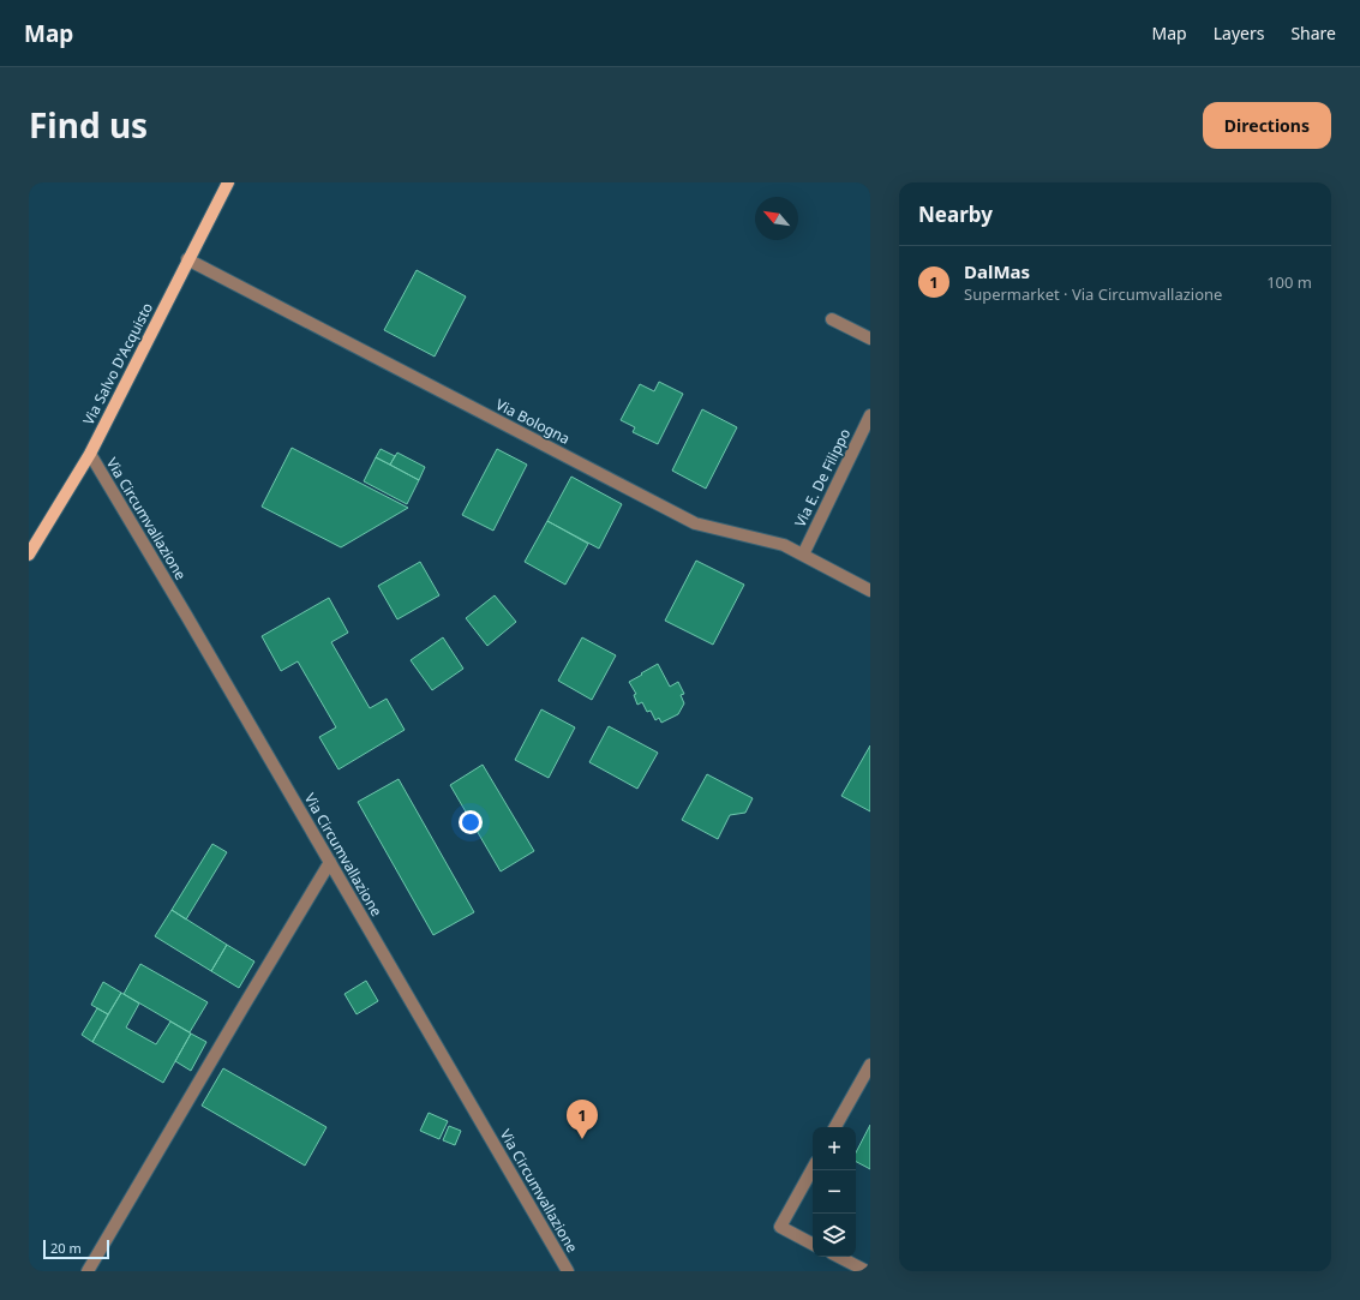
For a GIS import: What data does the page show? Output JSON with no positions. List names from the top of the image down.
{
  "streets": {
    "main road": ["Via Salvo D'Acquisto"],
    "street": ["Via Bologna", "Via E. De Filippo", "Via Circumvallazione"]
  },
  "crossings": [
    ["Via Salvo D'Acquisto", "Via Bologna"],
    ["Via Salvo D'Acquisto", "Via Circumvallazione"],
    ["Via Bologna", "Via E. De Filippo"]
  ],
  "scale_bar": "20 m",
  "north": "top left",
  "page": {
    "header": "Map",
    "nav": ["Map", "Layers", "Share"],
    "title": "Find us",
    "buttons": "Directions",
    "heading": "Nearby",
    "list": [
      {
        "mark": "1",
        "name": "DalMas",
        "note": "Supermarket · Via Circumvallazione",
        "value": "100 m"
      }
    ],
    "pins": "1",
    "map_buttons": ["+", "−"],
    "scale": "20 m"
  }
}
